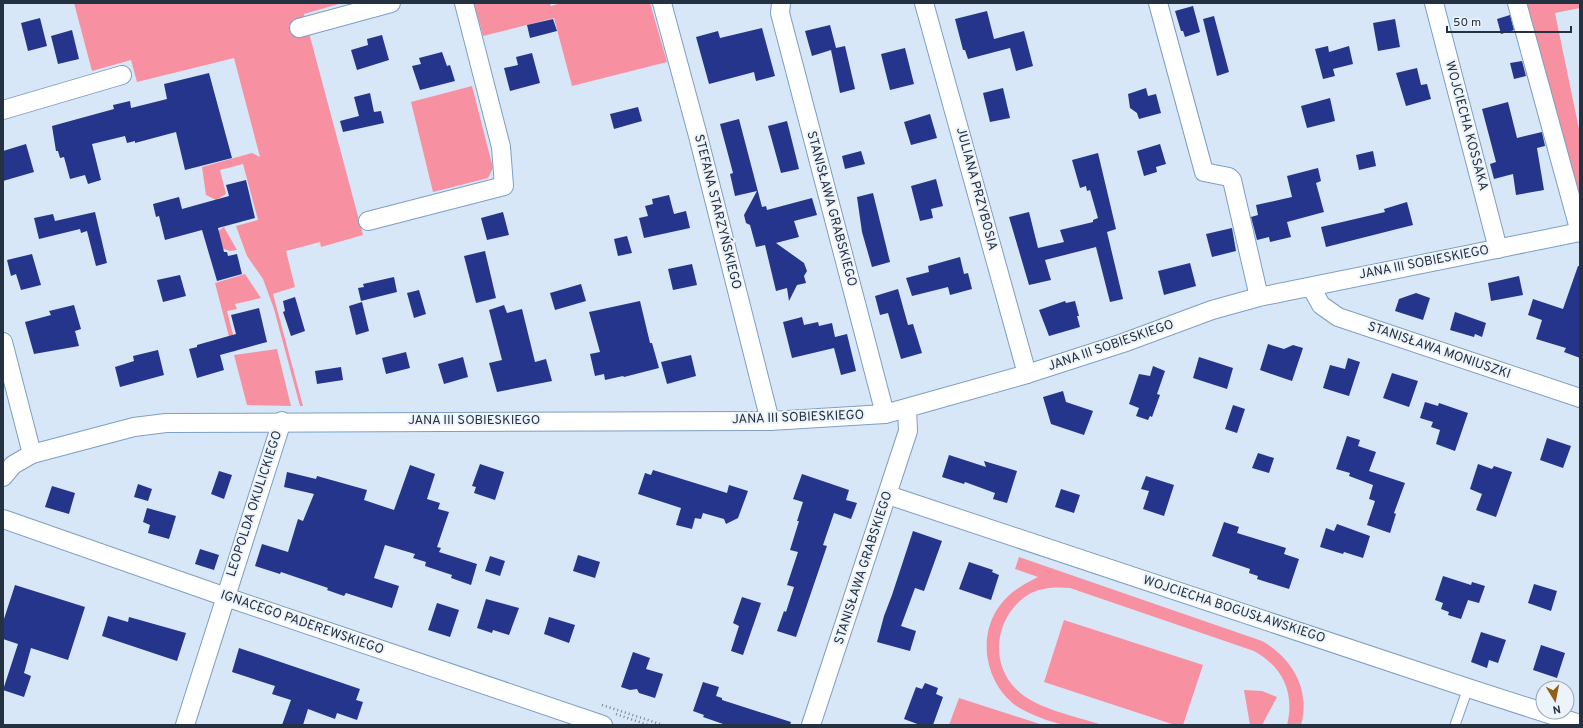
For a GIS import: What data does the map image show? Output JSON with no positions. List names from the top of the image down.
{
  "streets": {
    "street": [
      "WOJCIECHA KOSSAKA",
      "JULIANA PRZYBOSIA",
      "STANISŁAWA GRABSKIEGO",
      "STEFANA STARZYŃSKIEGO",
      "JANA III SOBIESKIEGO",
      "STANISŁAWA MONIUSZKI",
      "LEOPOLDA OKULICKIEGO",
      "WOJCIECHA BOGUSŁAWSKIEGO",
      "IGNACEGO PADEREWSKIEGO"
    ]
  },
  "crossings": [
    ["WOJCIECHA KOSSAKA", "JANA III SOBIESKIEGO"],
    ["JULIANA PRZYBOSIA", "JANA III SOBIESKIEGO"],
    ["STANISŁAWA GRABSKIEGO", "JANA III SOBIESKIEGO"],
    ["STANISŁAWA GRABSKIEGO", "WOJCIECHA BOGUSŁAWSKIEGO"],
    ["STEFANA STARZYŃSKIEGO", "JANA III SOBIESKIEGO"],
    ["JANA III SOBIESKIEGO", "STANISŁAWA MONIUSZKI"],
    ["JANA III SOBIESKIEGO", "LEOPOLDA OKULICKIEGO"],
    ["LEOPOLDA OKULICKIEGO", "IGNACEGO PADEREWSKIEGO"]
  ],
  "scale_bar": "50 m",
  "north": "bottom"
}
